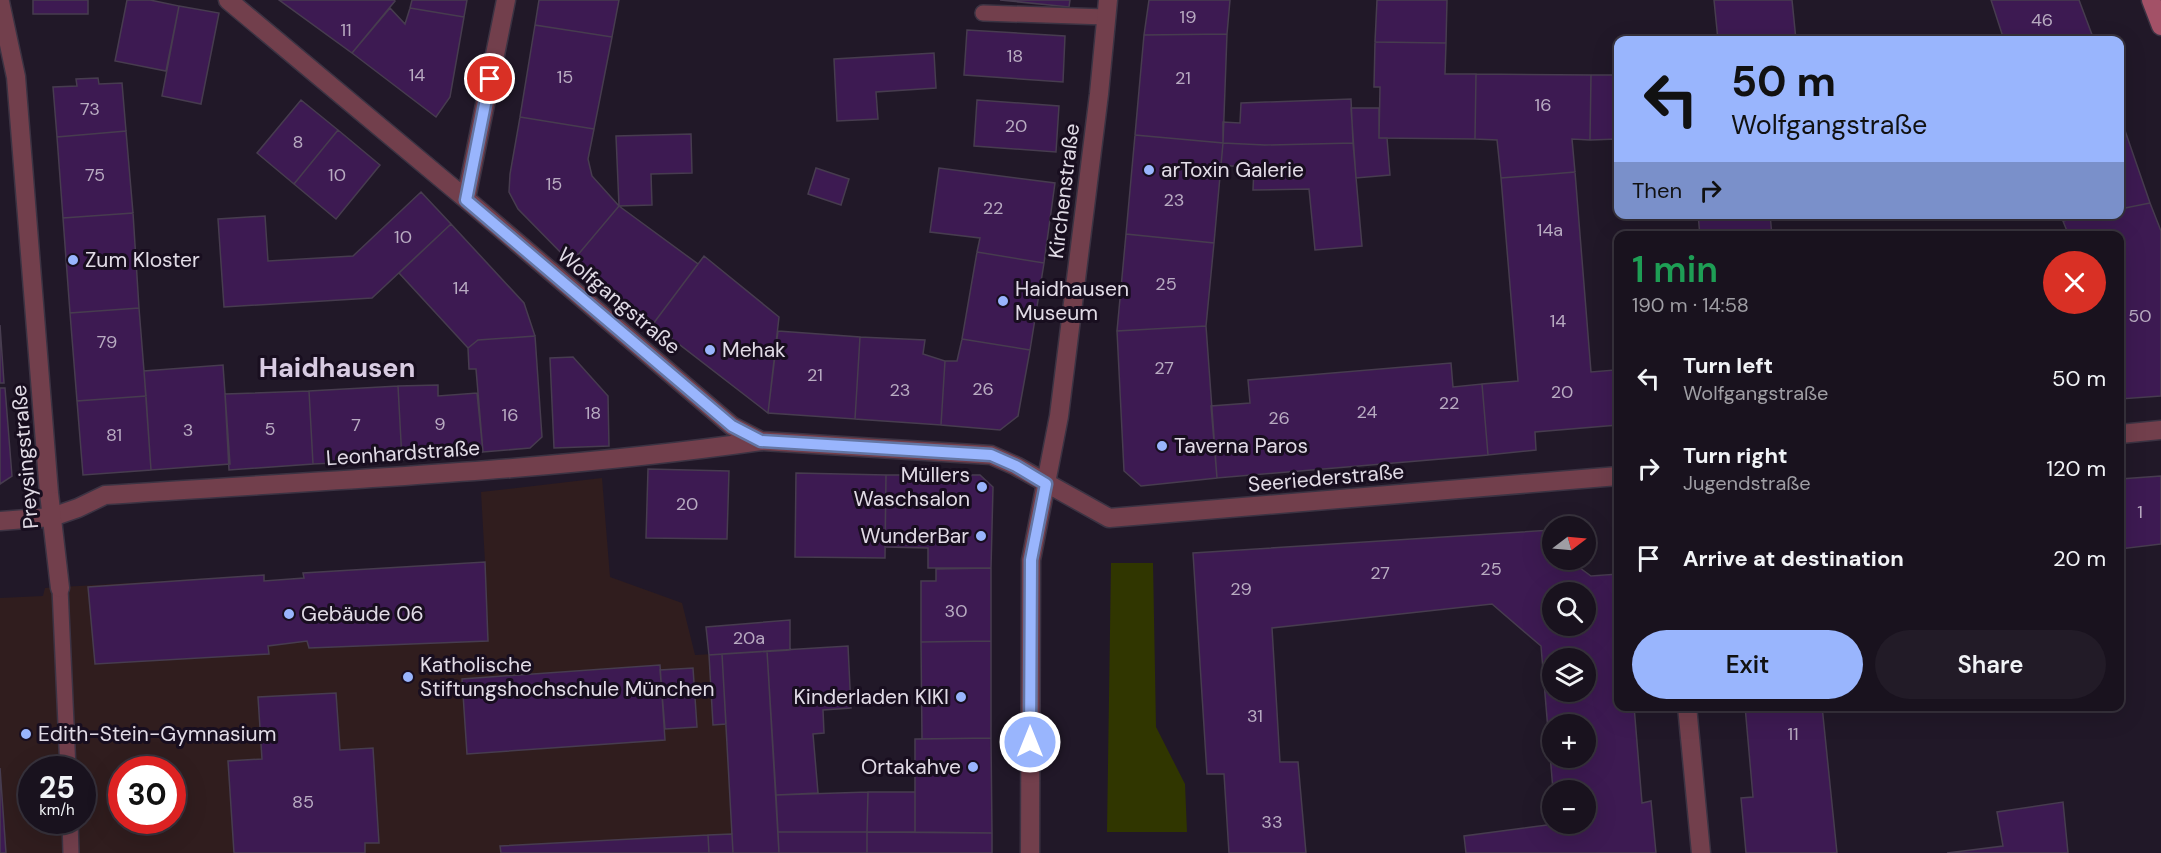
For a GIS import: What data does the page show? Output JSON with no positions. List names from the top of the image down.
{
  "streets": {
    "street": [
      "Kirchenstraße",
      "Wolfgangstraße",
      "Leonhardstraße",
      "Preysingstraße",
      "Seeriederstraße"
    ]
  },
  "crossings": [
    ["Kirchenstraße", "Wolfgangstraße"],
    ["Kirchenstraße", "Seeriederstraße"],
    ["Wolfgangstraße", "Leonhardstraße"],
    ["Wolfgangstraße", "Seeriederstraße"],
    ["Leonhardstraße", "Preysingstraße"]
  ],
  "districts": ["Haidhausen"],
  "places": [
    "arToxin Galerie",
    "Zum Kloster",
    "Haidhausen Museum",
    "Mehak",
    "Taverna Paros",
    "Müllers Waschsalon",
    "WunderBar",
    "Gebäude 06",
    "Katholische Stiftungshochschule München",
    "Kinderladen KIKI",
    "Edith-Stein-Gymnasium",
    "Ortakahve"
  ],
  "house_numbers": [
    "19",
    "46",
    "11",
    "18",
    "14",
    "15",
    "21",
    "16",
    "73",
    "20",
    "8",
    "75",
    "10",
    "15",
    "23",
    "22",
    "14a",
    "10",
    "25",
    "14",
    "50",
    "14",
    "79",
    "27",
    "21",
    "26",
    "23",
    "20",
    "22",
    "24",
    "18",
    "16",
    "26",
    "9",
    "7",
    "5",
    "3",
    "81",
    "20",
    "1",
    "25",
    "27",
    "29",
    "30",
    "20a",
    "31",
    "11",
    "85",
    "33"
  ],
  "north": "right",
  "page": {
    "turn": ["50 m", "Wolfgangstraße"],
    "then": "Then",
    "heading": ["1 min", "190 m · 14:58"],
    "list": [
      {
        "name": "Turn left",
        "note": "Wolfgangstraße",
        "value": "50 m"
      },
      {
        "name": "Turn right",
        "note": "Jugendstraße",
        "value": "120 m"
      },
      {
        "name": "Arrive at destination",
        "value": "20 m"
      }
    ],
    "map_buttons": ["+", "−"],
    "buttons": ["Exit", "Share"],
    "speed": "25 km/h",
    "limit": "30"
  }
}
